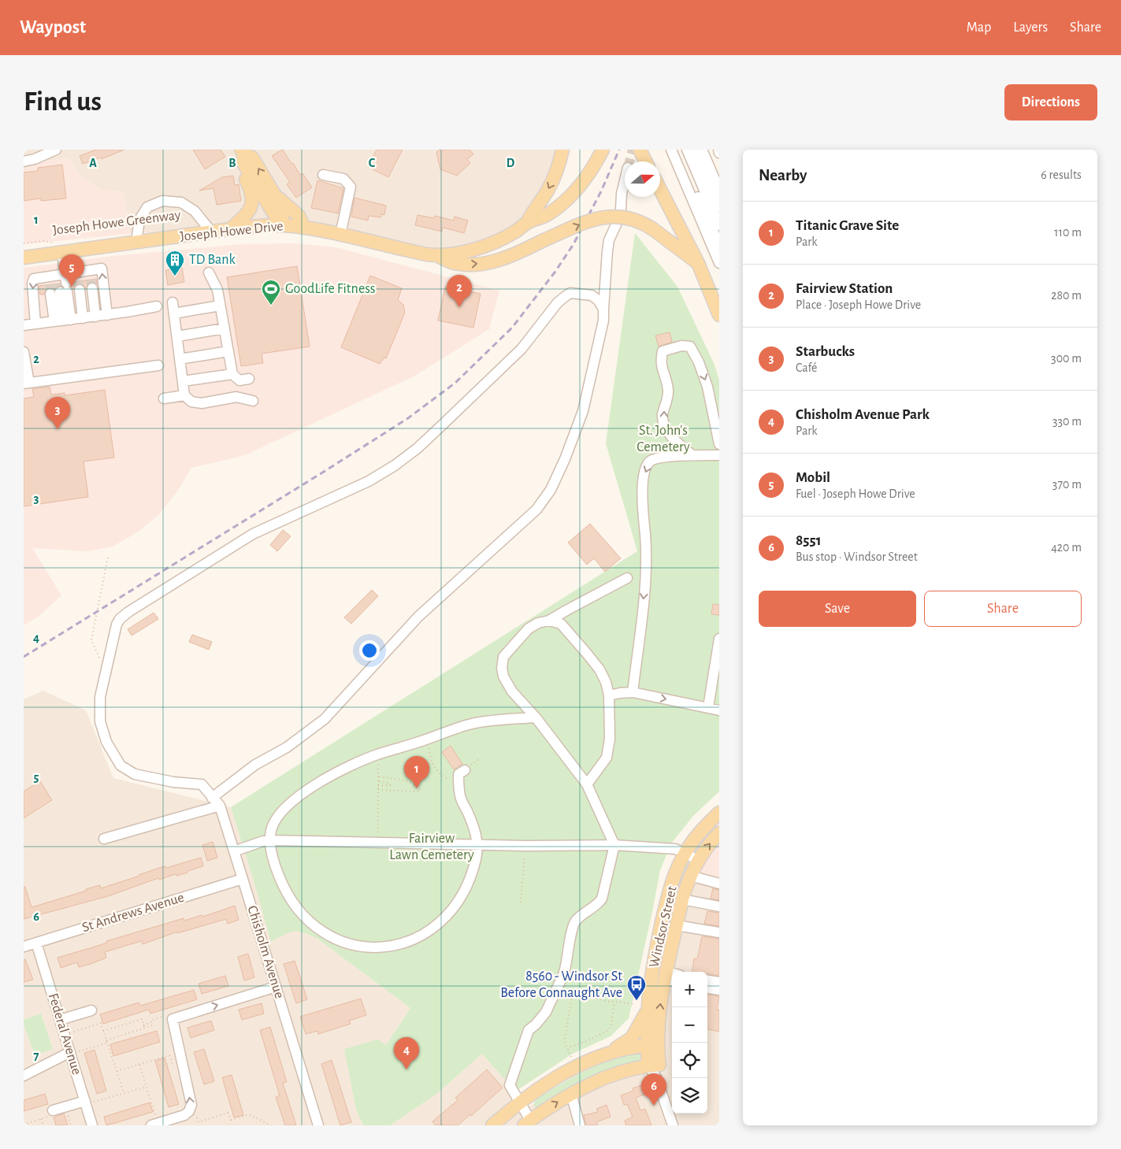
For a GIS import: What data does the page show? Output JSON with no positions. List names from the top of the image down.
{
  "streets": {
    "main road": ["Joseph Howe Drive", "Windsor Street"],
    "street": ["St Andrews Avenue", "Chisholm Avenue", "Federal Avenue"],
    "path": ["Joseph Howe Greenway"]
  },
  "crossings": [
    ["St Andrews Avenue", "Chisholm Avenue"],
    ["St Andrews Avenue", "Federal Avenue"]
  ],
  "parks": ["St. John's Cemetery", "Fairview Lawn Cemetery"],
  "places": {
    "building": ["TD Bank"],
    "sports": ["GoodLife Fitness"],
    "bus stop": ["8560 - Windsor St Before Connaught Ave"]
  },
  "north": "right",
  "page": {
    "header": "Waypost",
    "nav": ["Map", "Layers", "Share"],
    "buttons": [
      "Directions",
      ["Save", "Share"]
    ],
    "title": "Find us",
    "heading": ["Nearby", "6 results"],
    "list": [
      {
        "mark": "1",
        "name": "Titanic Grave Site",
        "note": "Park",
        "value": "110 m"
      },
      {
        "mark": "2",
        "name": "Fairview Station",
        "note": "Place · Joseph Howe Drive",
        "value": "280 m"
      },
      {
        "mark": "3",
        "name": "Starbucks",
        "note": "Café",
        "value": "300 m"
      },
      {
        "mark": "4",
        "name": "Chisholm Avenue Park",
        "note": "Park",
        "value": "330 m"
      },
      {
        "mark": "5",
        "name": "Mobil",
        "note": "Fuel · Joseph Howe Drive",
        "value": "370 m"
      },
      {
        "mark": "6",
        "name": "8551",
        "note": "Bus stop · Windsor Street",
        "value": "420 m"
      }
    ],
    "pins": [
      "5",
      "2",
      "3",
      "1",
      "4",
      "6"
    ],
    "map_buttons": ["+", "−"]
  },
  "grid": {
    "columns": [
      "A",
      "B",
      "C",
      "D"
    ],
    "rows": [
      "1",
      "2",
      "3",
      "4",
      "5",
      "6",
      "7"
    ]
  }
}
